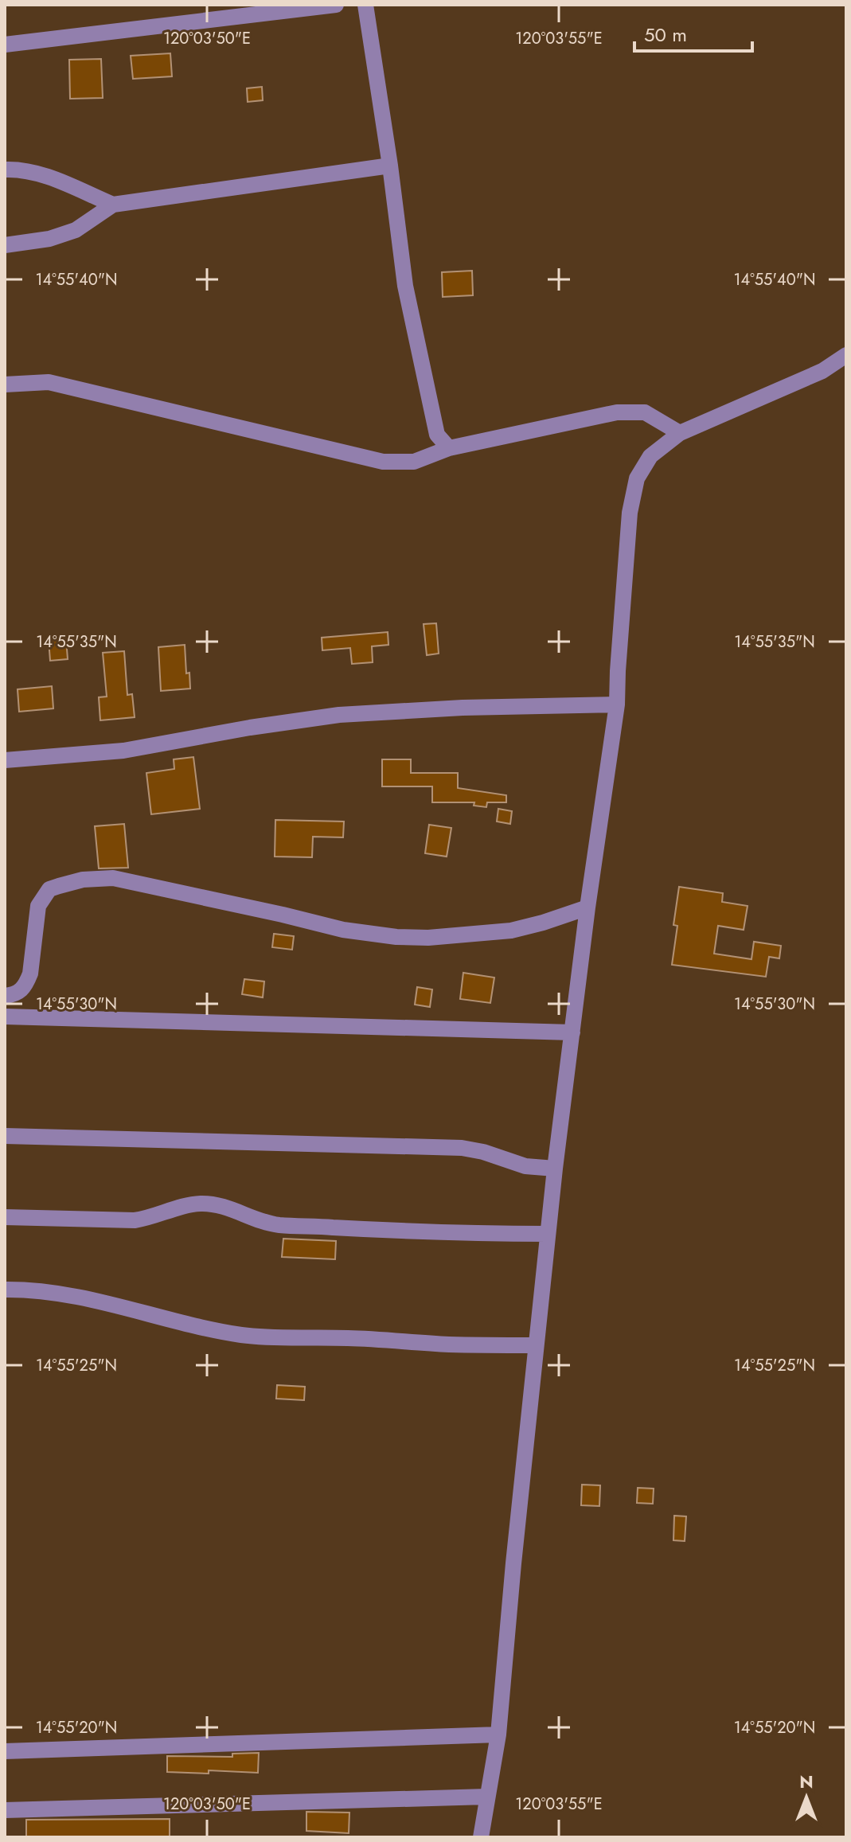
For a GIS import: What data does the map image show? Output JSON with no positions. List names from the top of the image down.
{
  "scale_bar": "50 m",
  "north": "top",
  "coordinates": [
    "120°03'50\"E",
    "120°03'55\"E",
    "14°55'40\"N",
    "14°55'35\"N",
    "14°55'30\"N",
    "14°55'25\"N",
    "14°55'20\"N"
  ]
}
